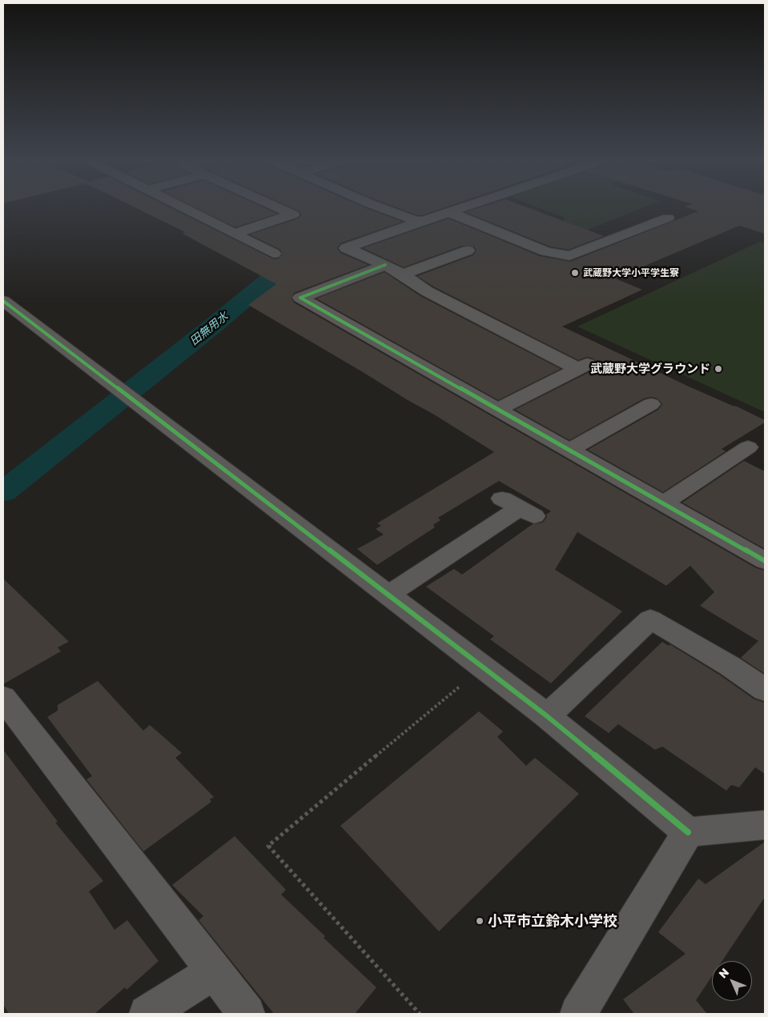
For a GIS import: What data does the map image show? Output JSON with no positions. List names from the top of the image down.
{
  "water": ["田無用水"],
  "places": ["武蔵野大学小平学生寮", "武蔵野大学グラウンド", "小平市立鈴木小学校"],
  "north": "top left"
}
